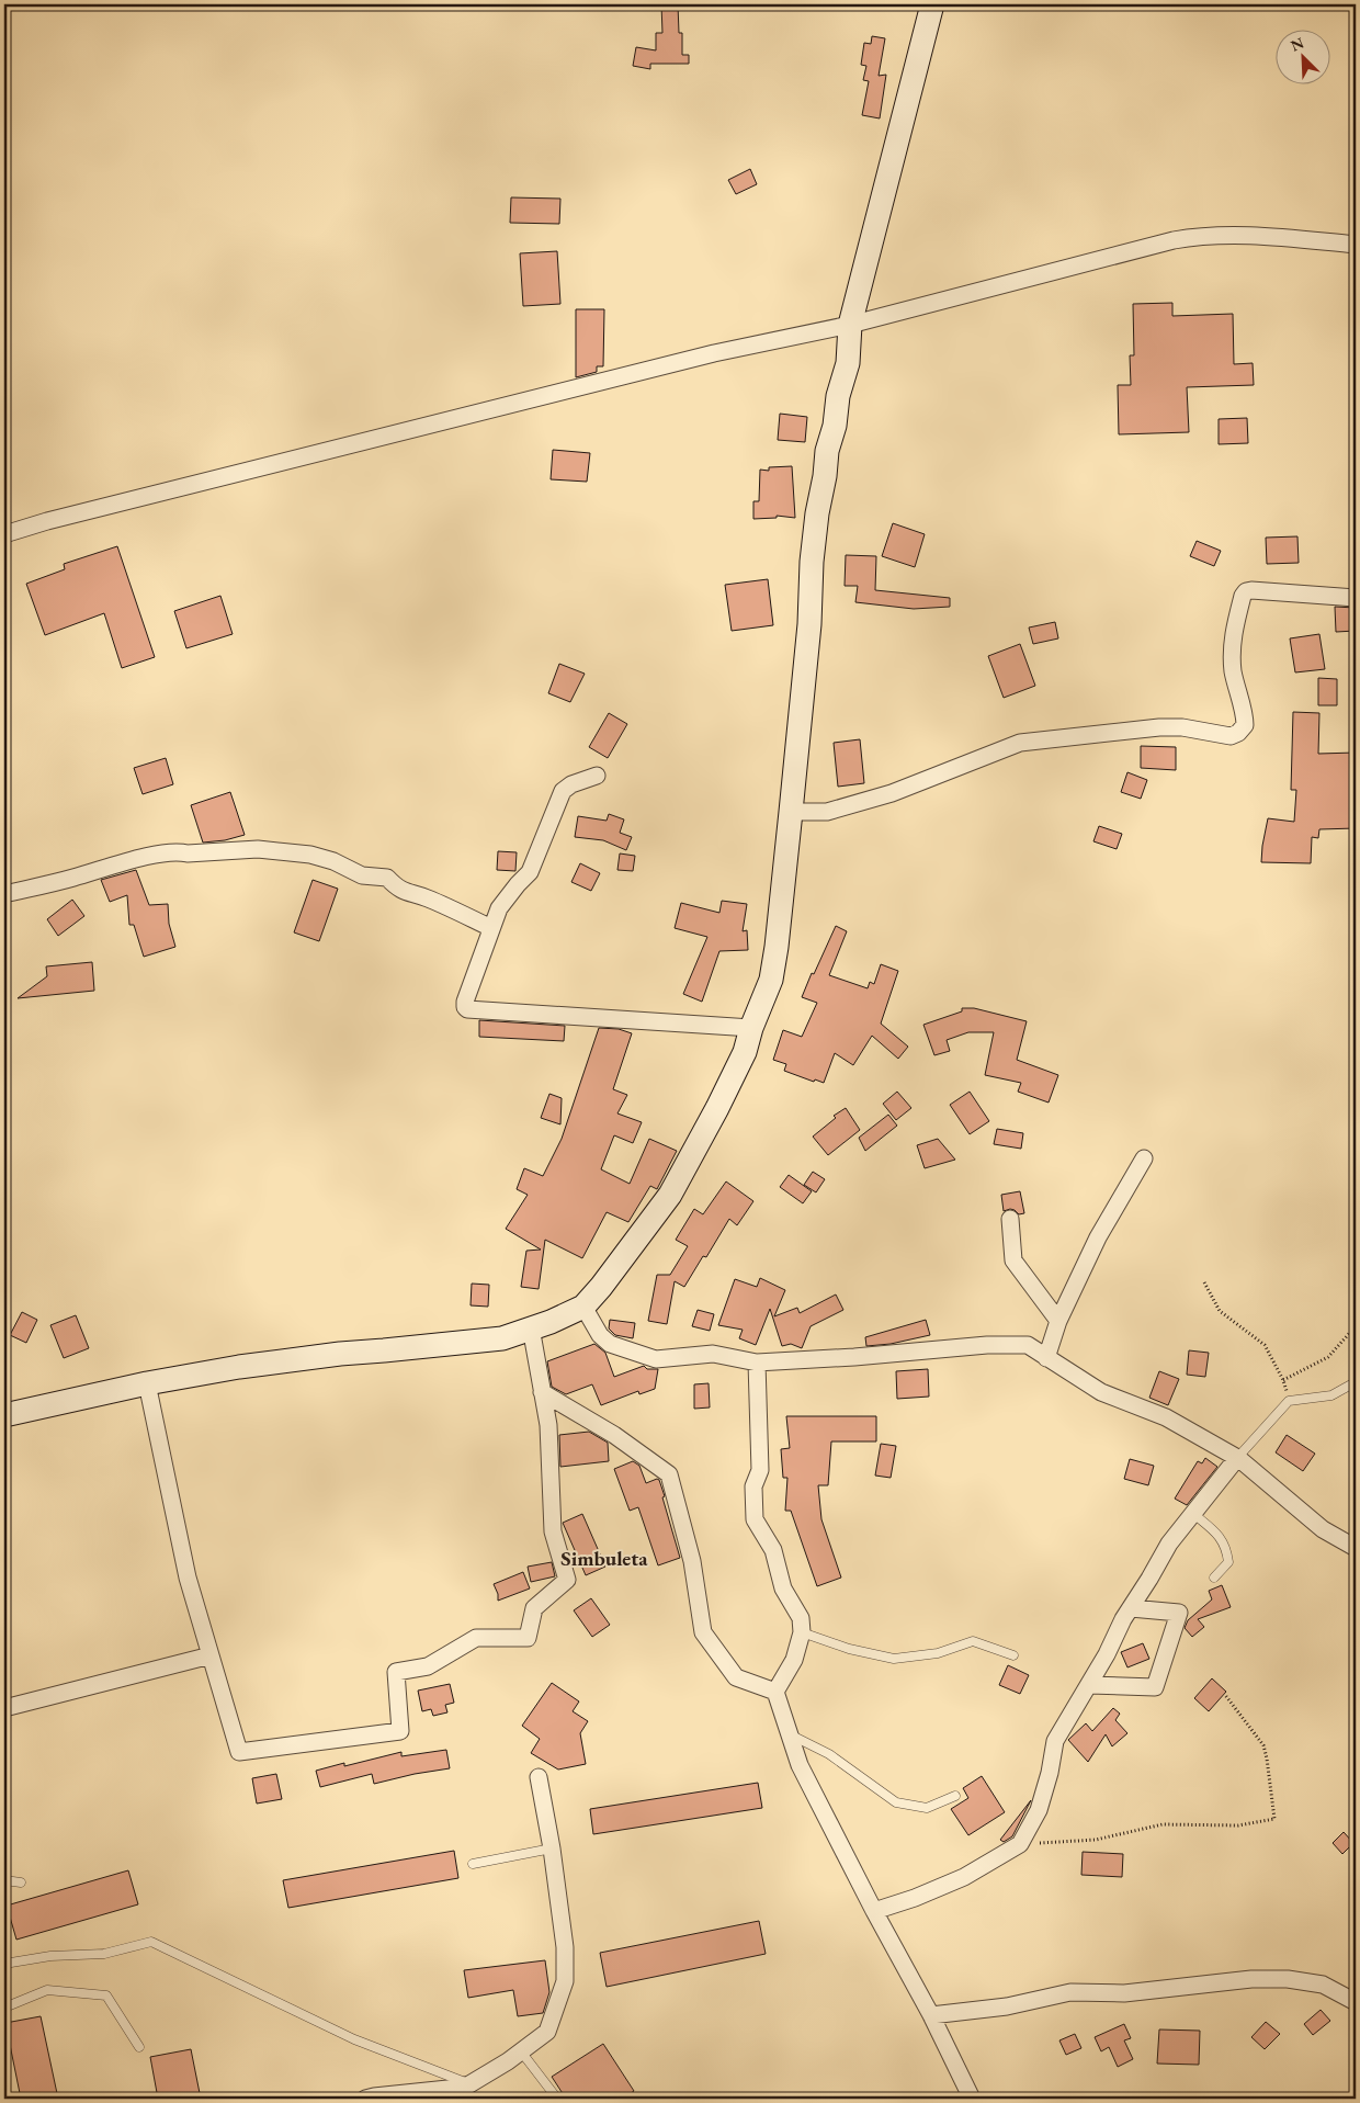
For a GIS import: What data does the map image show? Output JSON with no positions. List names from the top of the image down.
{
  "districts": ["Simbuleta"],
  "north": "top left"
}
